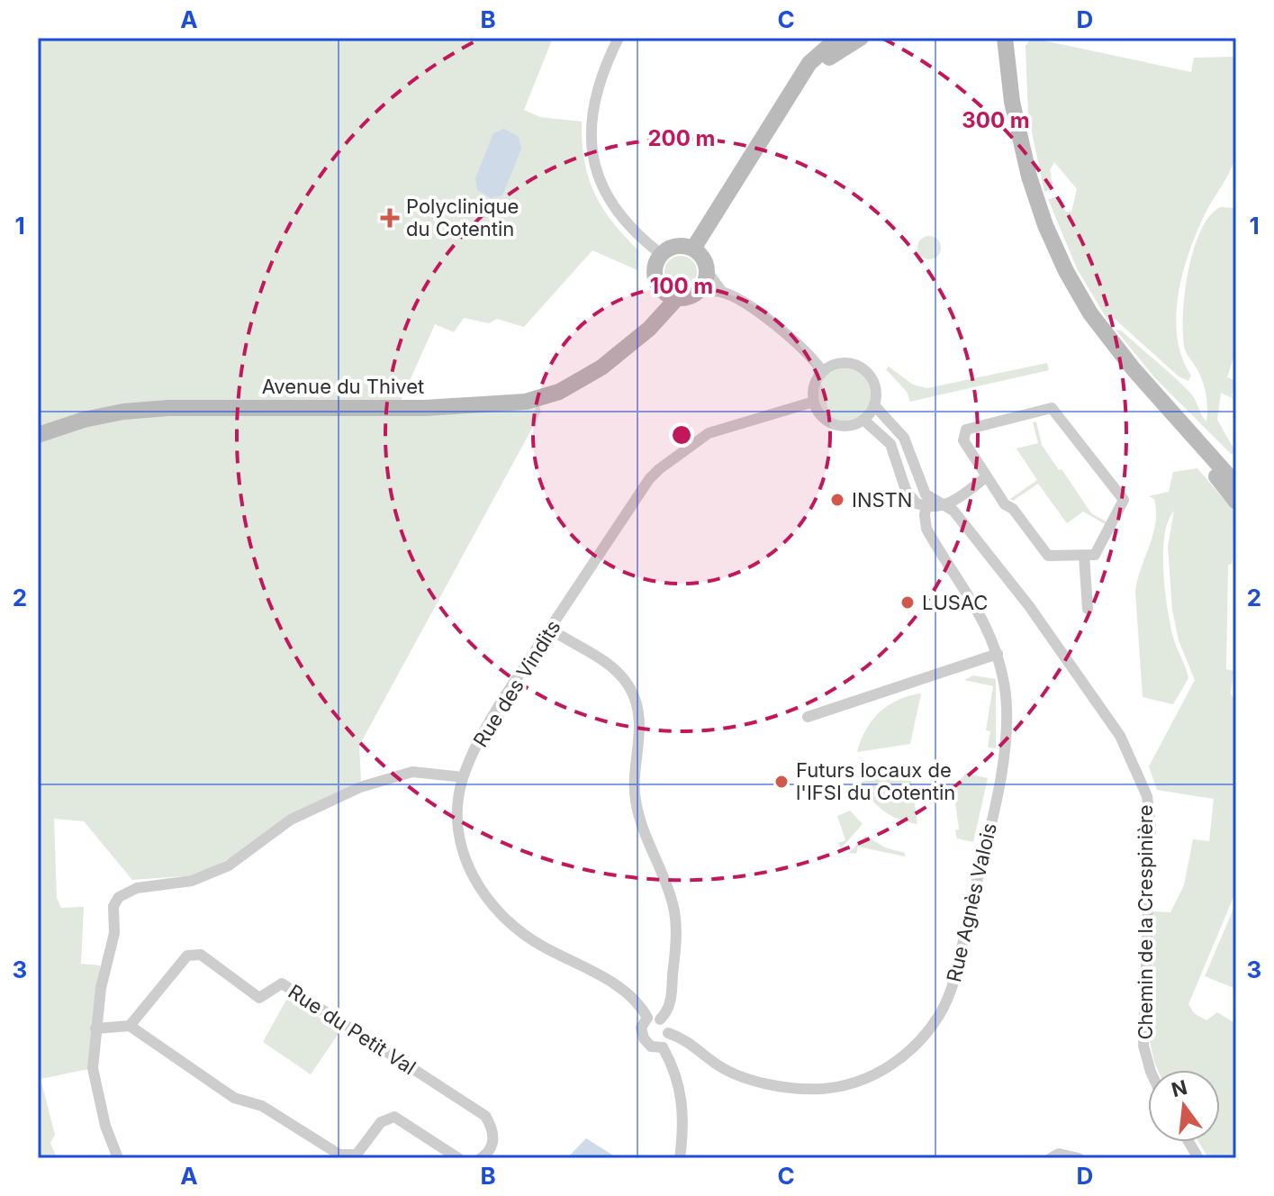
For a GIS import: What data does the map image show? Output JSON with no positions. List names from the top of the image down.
{
  "streets": {
    "main road": ["Avenue du Thivet"],
    "street": [
      "Rue des Vindits",
      "Rue Agnès Valois",
      "Chemin de la Crespinière",
      "Rue du Petit Val"
    ]
  },
  "crossings": [
    ["Rue des Vindits", "Rue Agnès Valois"]
  ],
  "places": {
    "health": ["Polyclinique du Cotentin"],
    "other": ["INSTN", "LUSAC", "Futurs locaux de l'IFSI du Cotentin"]
  },
  "north": "top",
  "grid": {
    "columns": [
      "A",
      "B",
      "C",
      "D"
    ],
    "rows": ["1", "2", "3"]
  },
  "rings": ["300 m", "200 m", "100 m"]
}
